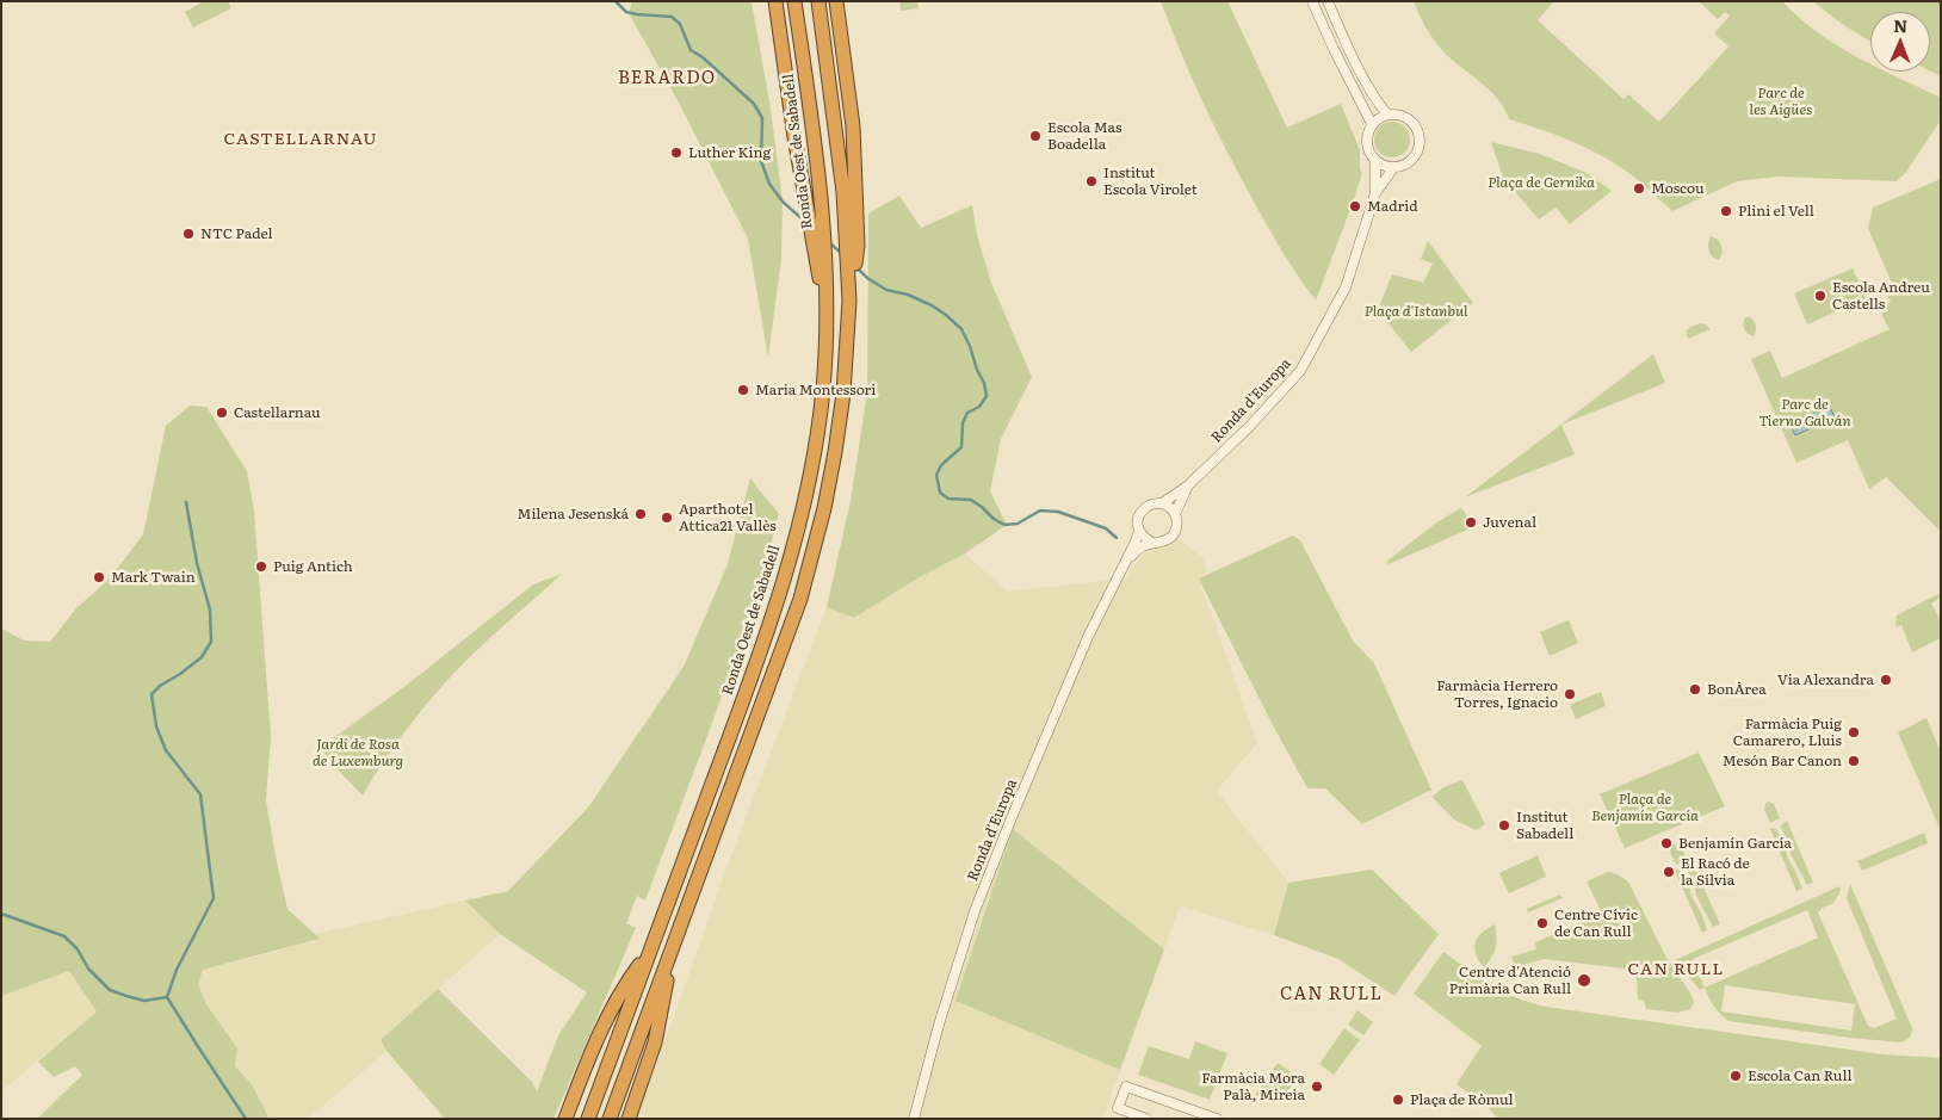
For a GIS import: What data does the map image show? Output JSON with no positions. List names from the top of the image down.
{
  "streets": {
    "highway": ["Ronda Oest de Sabadell"],
    "street": ["Ronda d'Europa"]
  },
  "districts": [
    "BERARDO",
    "CASTELLARNAU",
    "CAN RULL",
    "CAN RULL"
  ],
  "parks": [
    "Parc de les Aigües",
    "Plaça de Gernika",
    "Plaça d'Istanbul",
    "Parc de Tierno Galván",
    "Jardí de Rosa de Luxemburg",
    "Plaça de Benjamín García"
  ],
  "places": [
    "Escola Mas Boadella",
    "Luther King",
    "Institut Escola Virolet",
    "Moscou",
    "Madrid",
    "Plini el Vell",
    "NTC Padel",
    "Escola Andreu Castells",
    "Maria Montessori",
    "Castellarnau",
    "Milena Jesenská",
    "Aparthotel Attica21 Vallès",
    "Juvenal",
    "Puig Antich",
    "Mark Twain",
    "Via Alexandra",
    "BonÀrea",
    "Farmàcia Herrero Torres, Ignacio",
    "Farmàcia Puig Camarero, Lluis",
    "Mesón Bar Canon",
    "Institut Sabadell",
    "Benjamín García",
    "El Racó de la Sílvia",
    "Centre Cívic de Can Rull",
    "Centre d'Atenció Primària Can Rull",
    "Escola Can Rull",
    "Farmàcia Mora Palà, Mireia",
    "Plaça de Ròmul"
  ],
  "north": "top"
}
